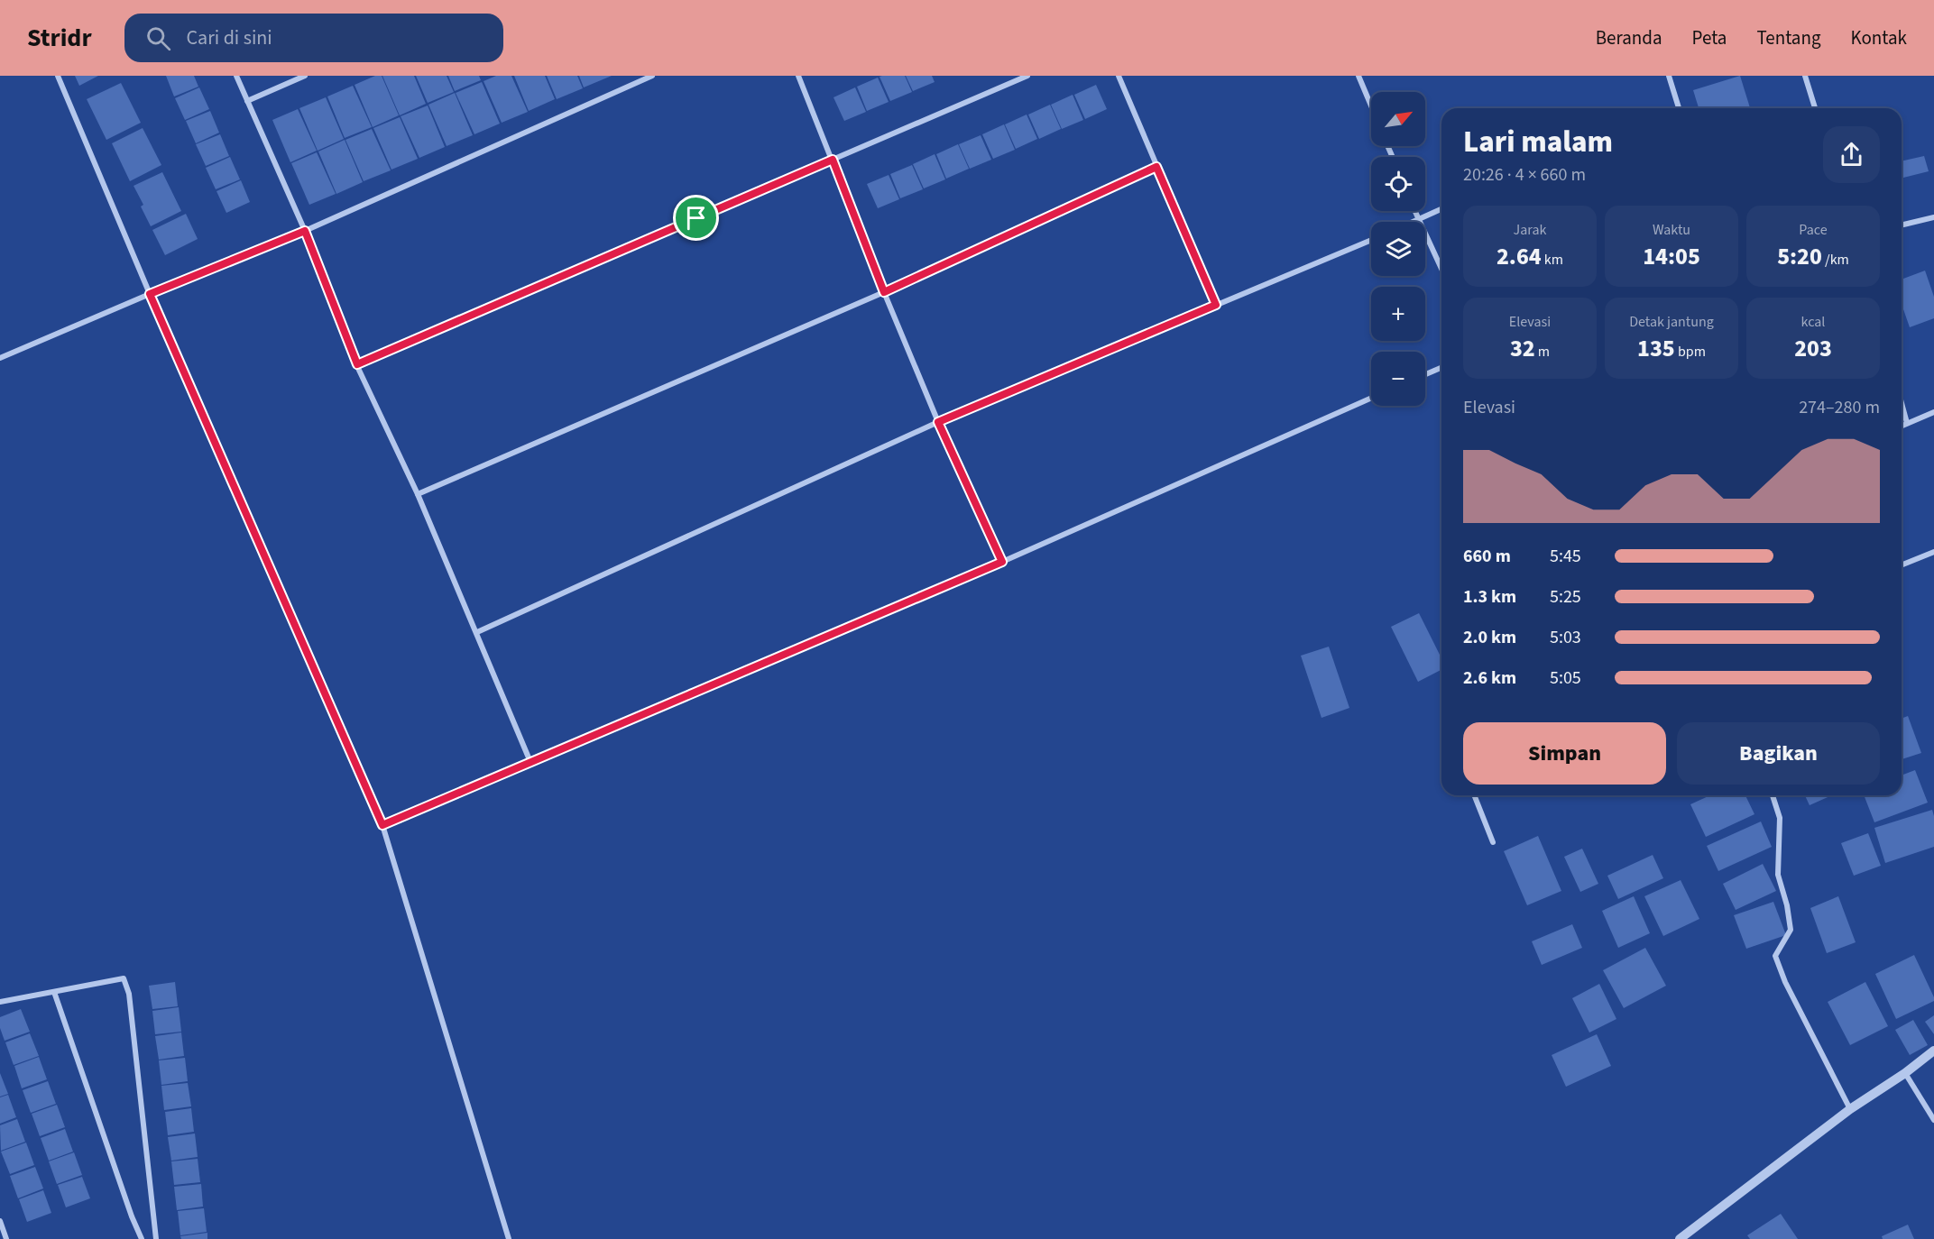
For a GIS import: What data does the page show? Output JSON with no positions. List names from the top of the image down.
{
  "north": "top right",
  "page": {
    "header": "Stridr",
    "search": "Cari di sini",
    "nav": [
      "Beranda",
      "Peta",
      "Tentang",
      "Kontak"
    ],
    "map_buttons": ["+", "−"],
    "heading": ["Lari malam", "20:26 · 4 × 660 m"],
    "stats": [
      ["Jarak", "2.64 km"],
      ["Waktu", "14:05"],
      ["Pace", "5:20 /km"],
      ["Elevasi", "32 m"],
      ["Detak jantung", "135 bpm"],
      ["kcal", "203"]
    ],
    "chart": ["Elevasi", "274–280 m"],
    "list": [
      {
        "name": "660 m",
        "note": "5:45"
      },
      {
        "name": "1.3 km",
        "note": "5:25"
      },
      {
        "name": "2.0 km",
        "note": "5:03"
      },
      {
        "name": "2.6 km",
        "note": "5:05"
      }
    ],
    "buttons": ["Simpan", "Bagikan"]
  }
}
